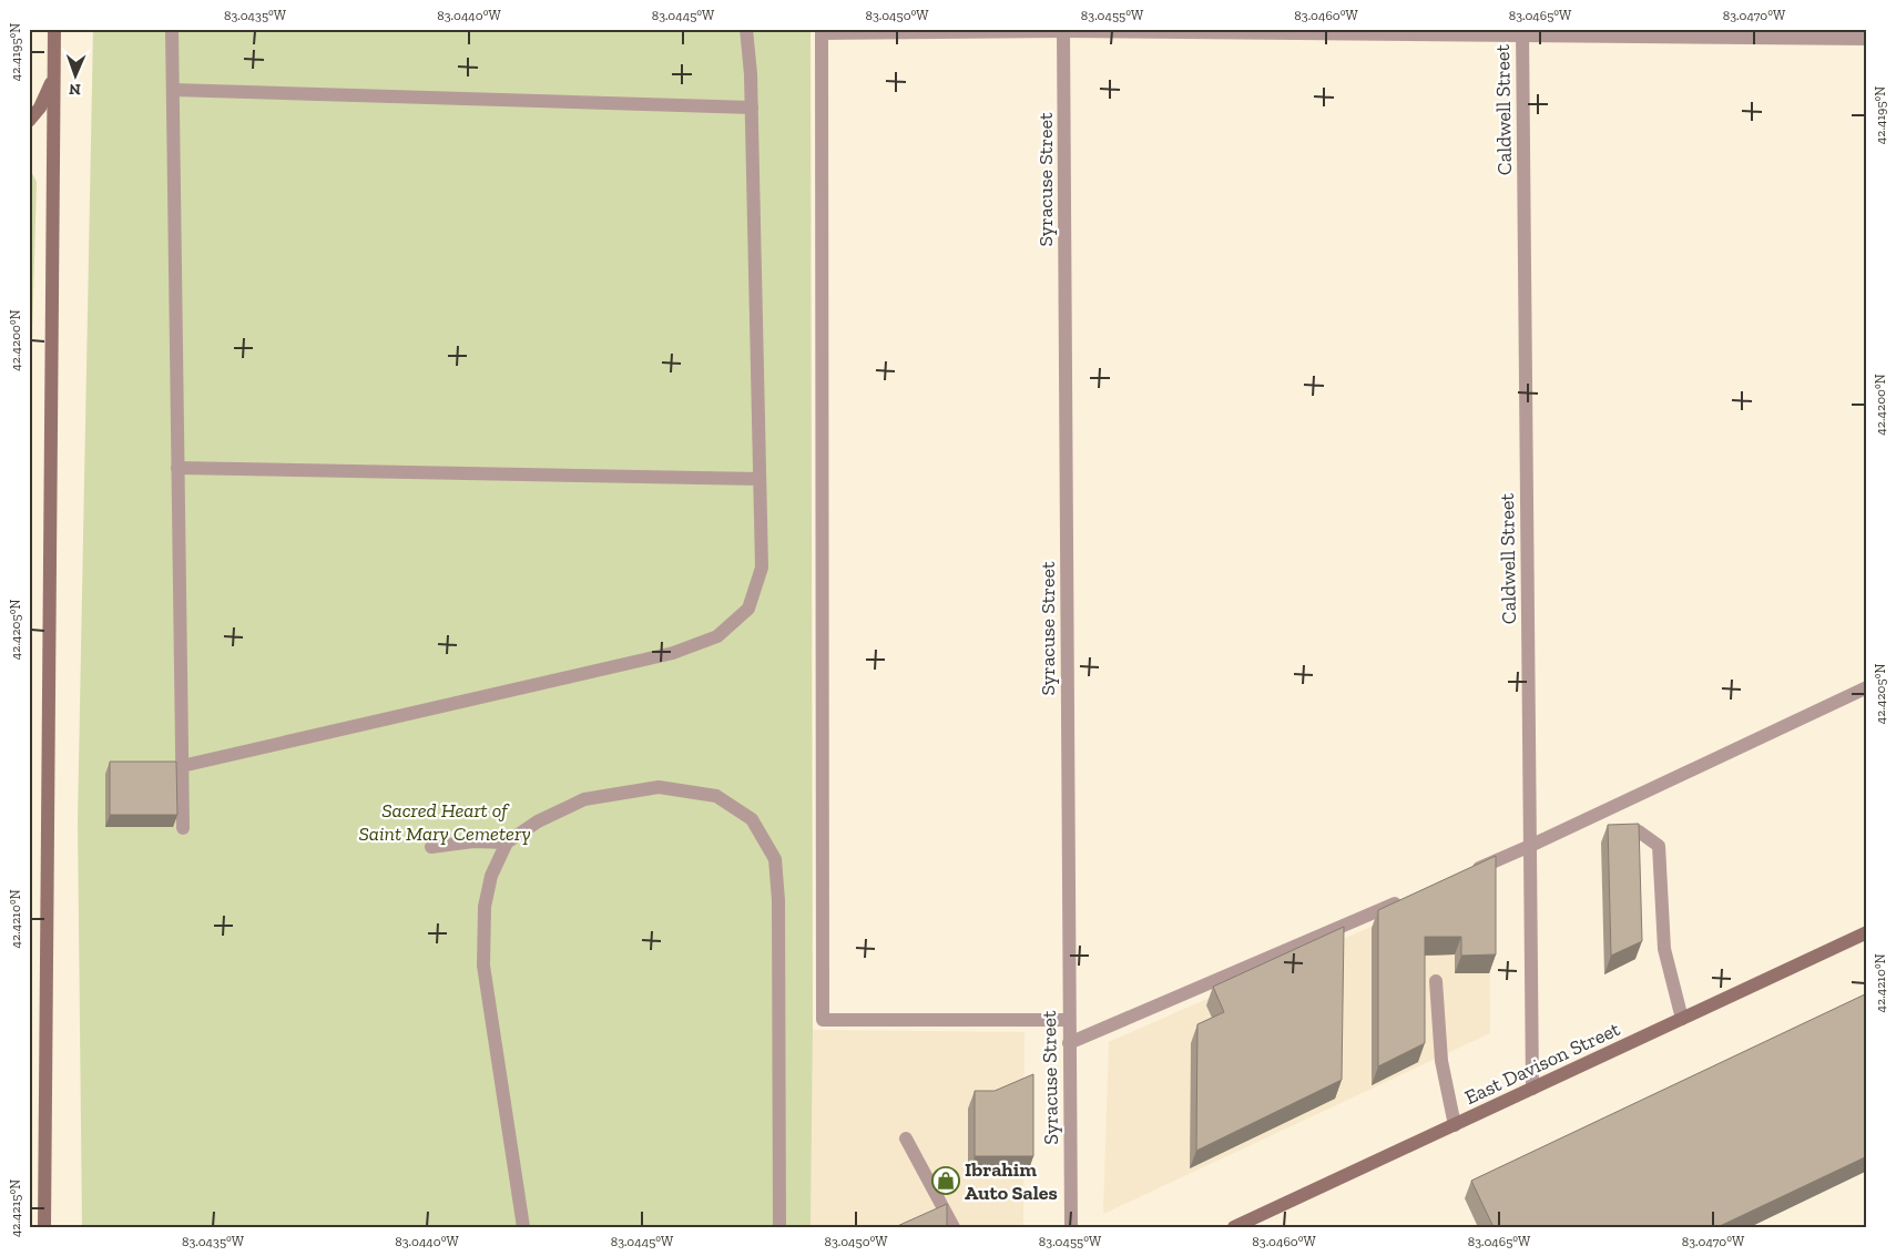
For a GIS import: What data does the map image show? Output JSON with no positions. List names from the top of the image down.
{
  "streets": {
    "main road": ["East Davison Street"],
    "street": ["Caldwell Street", "Syracuse Street"]
  },
  "crossings": [
    ["Caldwell Street", "East Davison Street"]
  ],
  "parks": ["Sacred Heart of Saint Mary Cemetery"],
  "places": {
    "shop": ["Ibrahim Auto Sales"]
  },
  "north": "bottom",
  "coordinates": [
    "83.0435°W",
    "83.0440°W",
    "83.0445°W",
    "83.0450°W",
    "83.0455°W",
    "83.0460°W",
    "83.0465°W",
    "83.0470°W",
    "42.4195°N",
    "42.4200°N",
    "42.4205°N",
    "42.4210°N",
    "42.4215°N"
  ]
}
